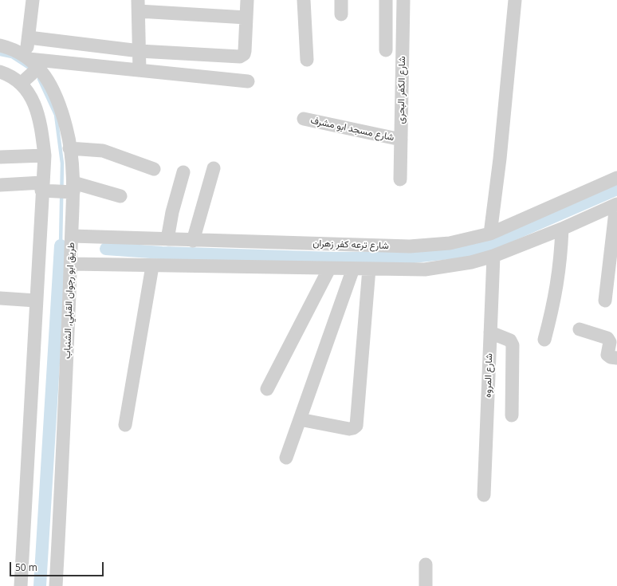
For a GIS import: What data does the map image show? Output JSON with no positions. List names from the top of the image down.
{
  "streets": {
    "street": [
      "شارع الكفر البحرى",
      "شارع مسجد ابو مشرف",
      "شارع ترعه كفر زهران",
      "طريق ابو رجوان القبلي, الشنباب",
      "شارع المروه"
    ]
  },
  "crossings": [
    ["شارع الكفر البحرى", "شارع مسجد ابو مشرف"],
    ["شارع ترعه كفر زهران", "طريق ابو رجوان القبلي, الشنباب"]
  ],
  "scale_bar": "50 m"
}
